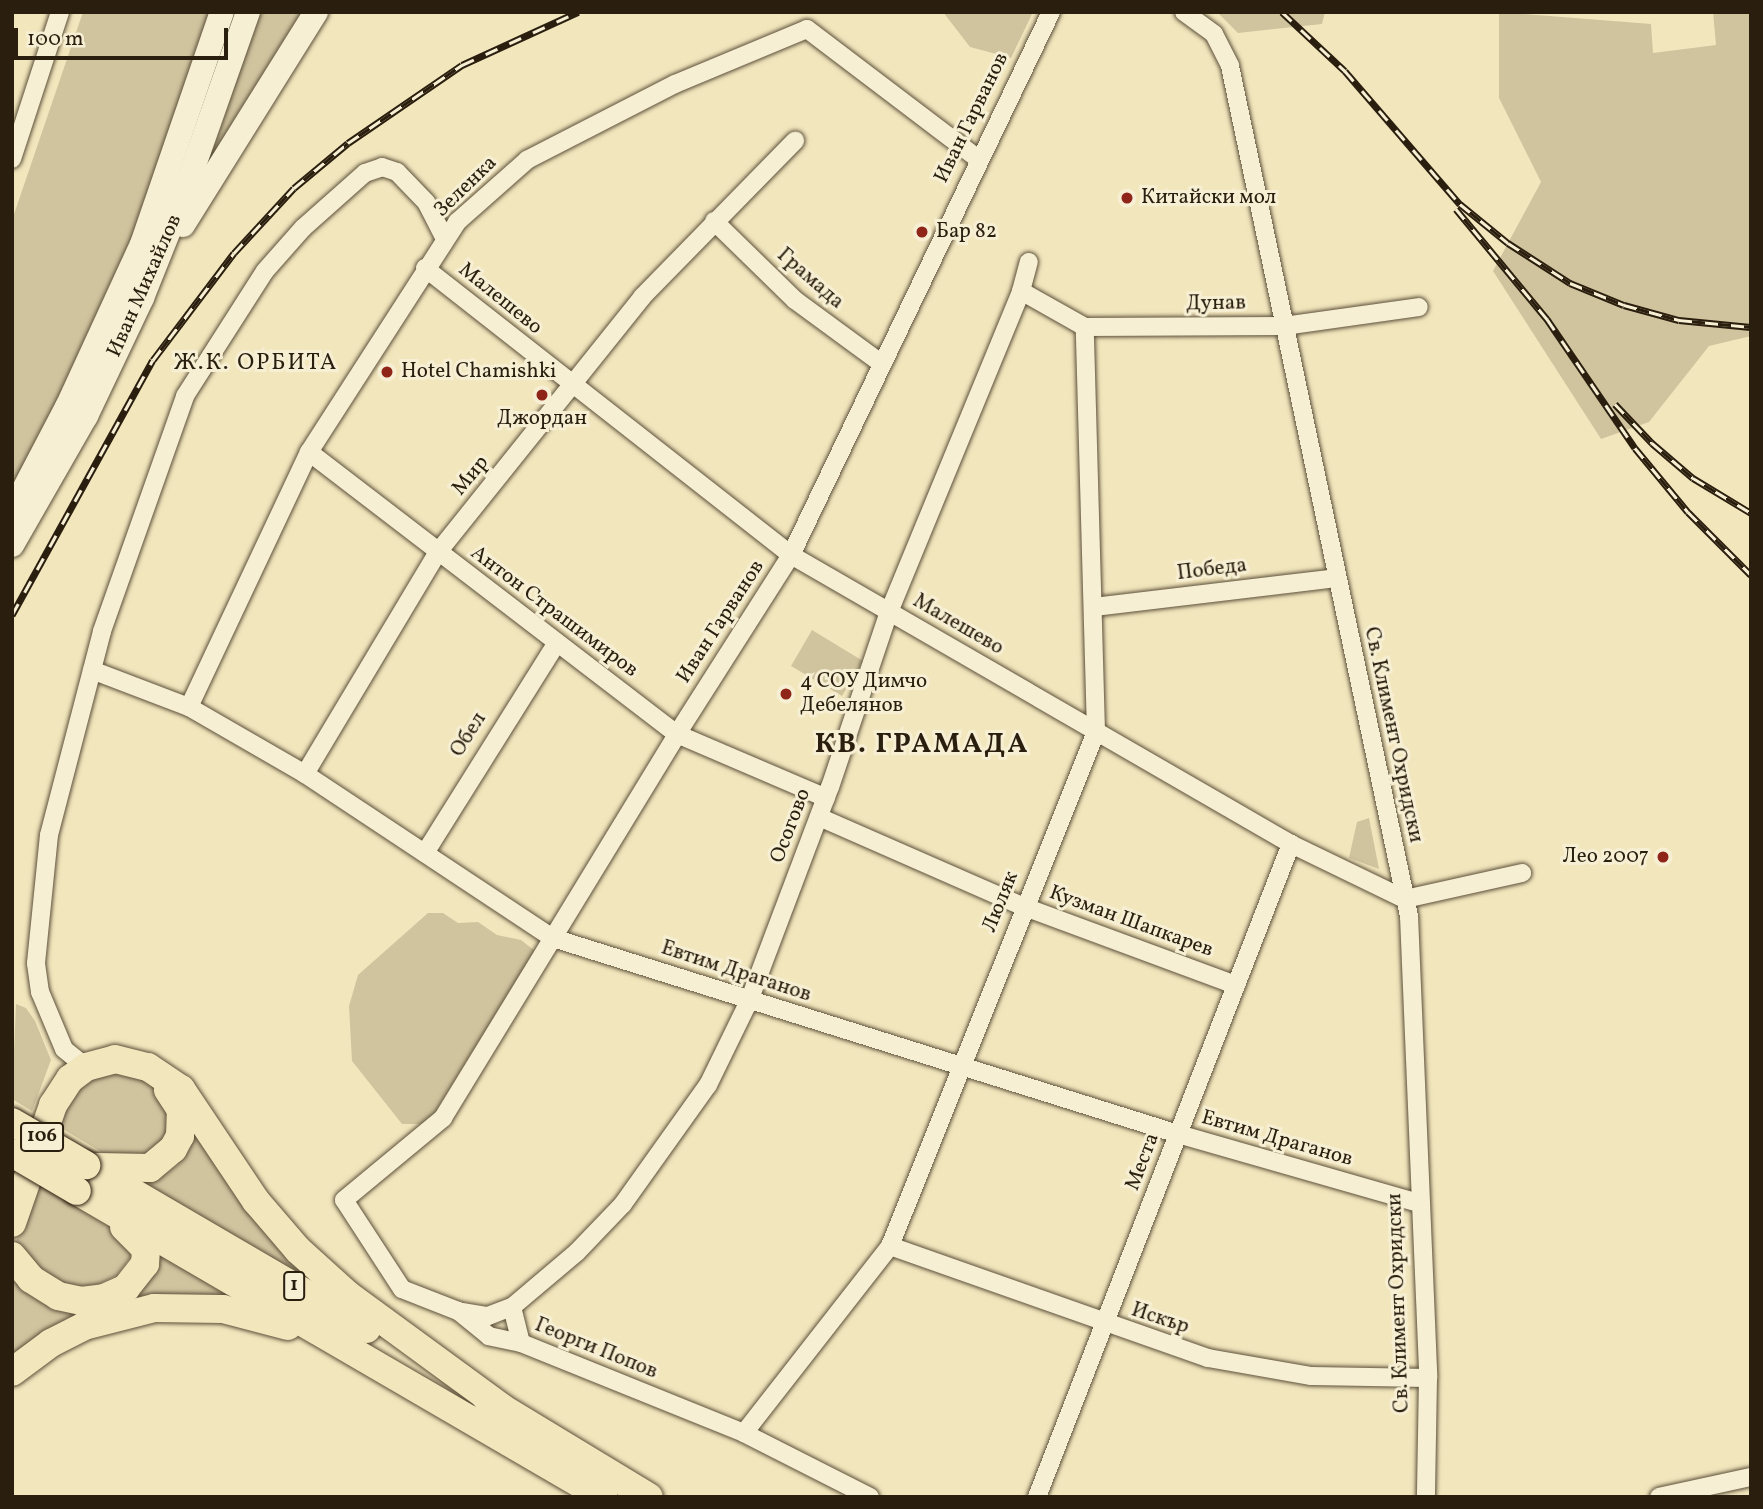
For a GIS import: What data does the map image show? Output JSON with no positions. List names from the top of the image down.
{
  "streets": {
    "main road": ["Иван Михайлов", "106", "1"],
    "street": [
      "Иван Гарванов",
      "Зеленка",
      "Грамада",
      "Малешево",
      "Дунав",
      "Мир",
      "Победа",
      "Антон Страшимиров",
      "Обел",
      "Св. Климент Охридски",
      "Осогово",
      "Люляк",
      "Кузман Шапкарев",
      "Евтим Драганов",
      "Места",
      "Искър",
      "Георги Попов"
    ]
  },
  "crossings": [
    ["Иван Гарванов", "Зеленка"],
    ["Иван Гарванов", "Грамада"],
    ["Иван Гарванов", "Малешево"],
    ["Иван Гарванов", "Антон Страшимиров"],
    ["Иван Гарванов", "Евтим Драганов"],
    ["Иван Гарванов", "Георги Попов"],
    ["Зеленка", "Малешево"],
    ["Зеленка", "Антон Страшимиров"],
    ["Зеленка", "Евтим Драганов"],
    ["Грамада", "Мир"],
    ["Малешево", "Мир"],
    ["Малешево", "Св. Климент Охридски"],
    ["Малешево", "Осогово"],
    ["Малешево", "Люляк"],
    ["Малешево", "Места"],
    ["Дунав", "Св. Климент Охридски"],
    ["Дунав", "Осогово"],
    ["Дунав", "Люляк"],
    ["Мир", "Антон Страшимиров"],
    ["Мир", "Евтим Драганов"],
    ["Победа", "Св. Климент Охридски"],
    ["Победа", "Люляк"],
    ["Антон Страшимиров", "Обел"],
    ["Антон Страшимиров", "Осогово"],
    ["Обел", "Евтим Драганов"],
    ["Св. Климент Охридски", "Евтим Драганов"],
    ["Св. Климент Охридски", "Искър"],
    ["Осогово", "Кузман Шапкарев"],
    ["Осогово", "Евтим Драганов"],
    ["Люляк", "Кузман Шапкарев"],
    ["Люляк", "Евтим Драганов"],
    ["Люляк", "Искър"],
    ["Люляк", "Георги Попов"],
    ["Кузман Шапкарев", "Места"],
    ["Евтим Драганов", "Места"],
    ["Места", "Искър"]
  ],
  "districts": ["Ж.К. ОРБИТА", "КВ. ГРАМАДА"],
  "places": [
    "Китайски мол",
    "Бар 82",
    "Hotel Chamishki",
    "Джордан",
    "4 СОУ Димчо Дебелянов",
    "Лео 2007"
  ],
  "scale_bar": "100 m"
}
